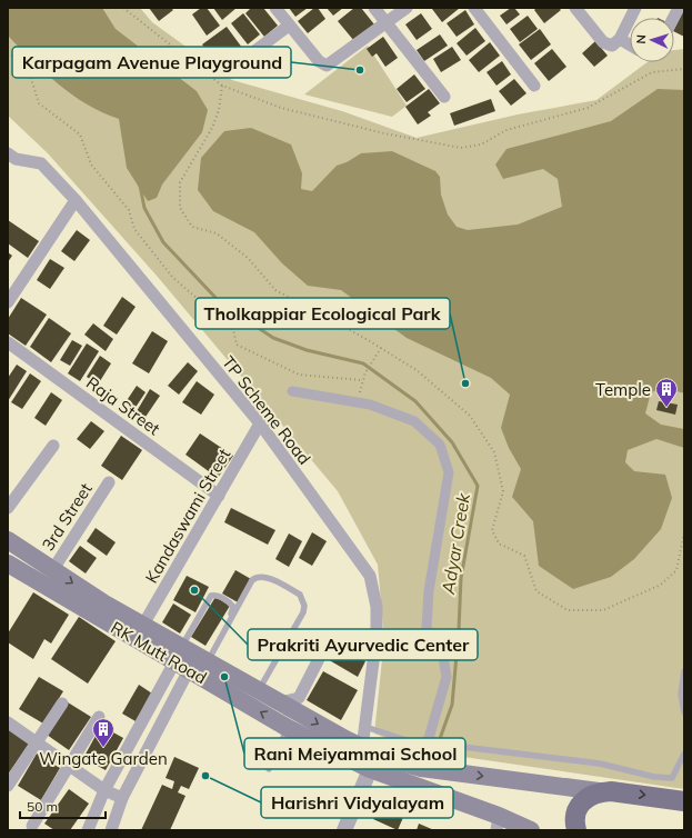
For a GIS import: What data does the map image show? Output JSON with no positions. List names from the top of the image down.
{
  "streets": {
    "main road": ["RK Mutt Road"],
    "street": [
      "Raja Street",
      "TP Scheme Road",
      "Kandaswami Street",
      "3rd Street"
    ]
  },
  "crossings": [
    ["Raja Street", "Kandaswami Street"],
    ["TP Scheme Road", "Kandaswami Street"],
    ["TP Scheme Road", "RK Mutt Road"],
    ["Kandaswami Street", "RK Mutt Road"],
    ["3rd Street", "RK Mutt Road"]
  ],
  "water": ["Adyar Creek"],
  "places": {
    "other": [
      "Karpagam Avenue Playground",
      "Tholkappiar Ecological Park",
      "Prakriti Ayurvedic Center",
      "Rani Meiyammai School",
      "Harishri Vidyalayam"
    ],
    "building": ["Temple", "Wingate Garden"]
  },
  "scale_bar": "50 m",
  "north": "left"
}
